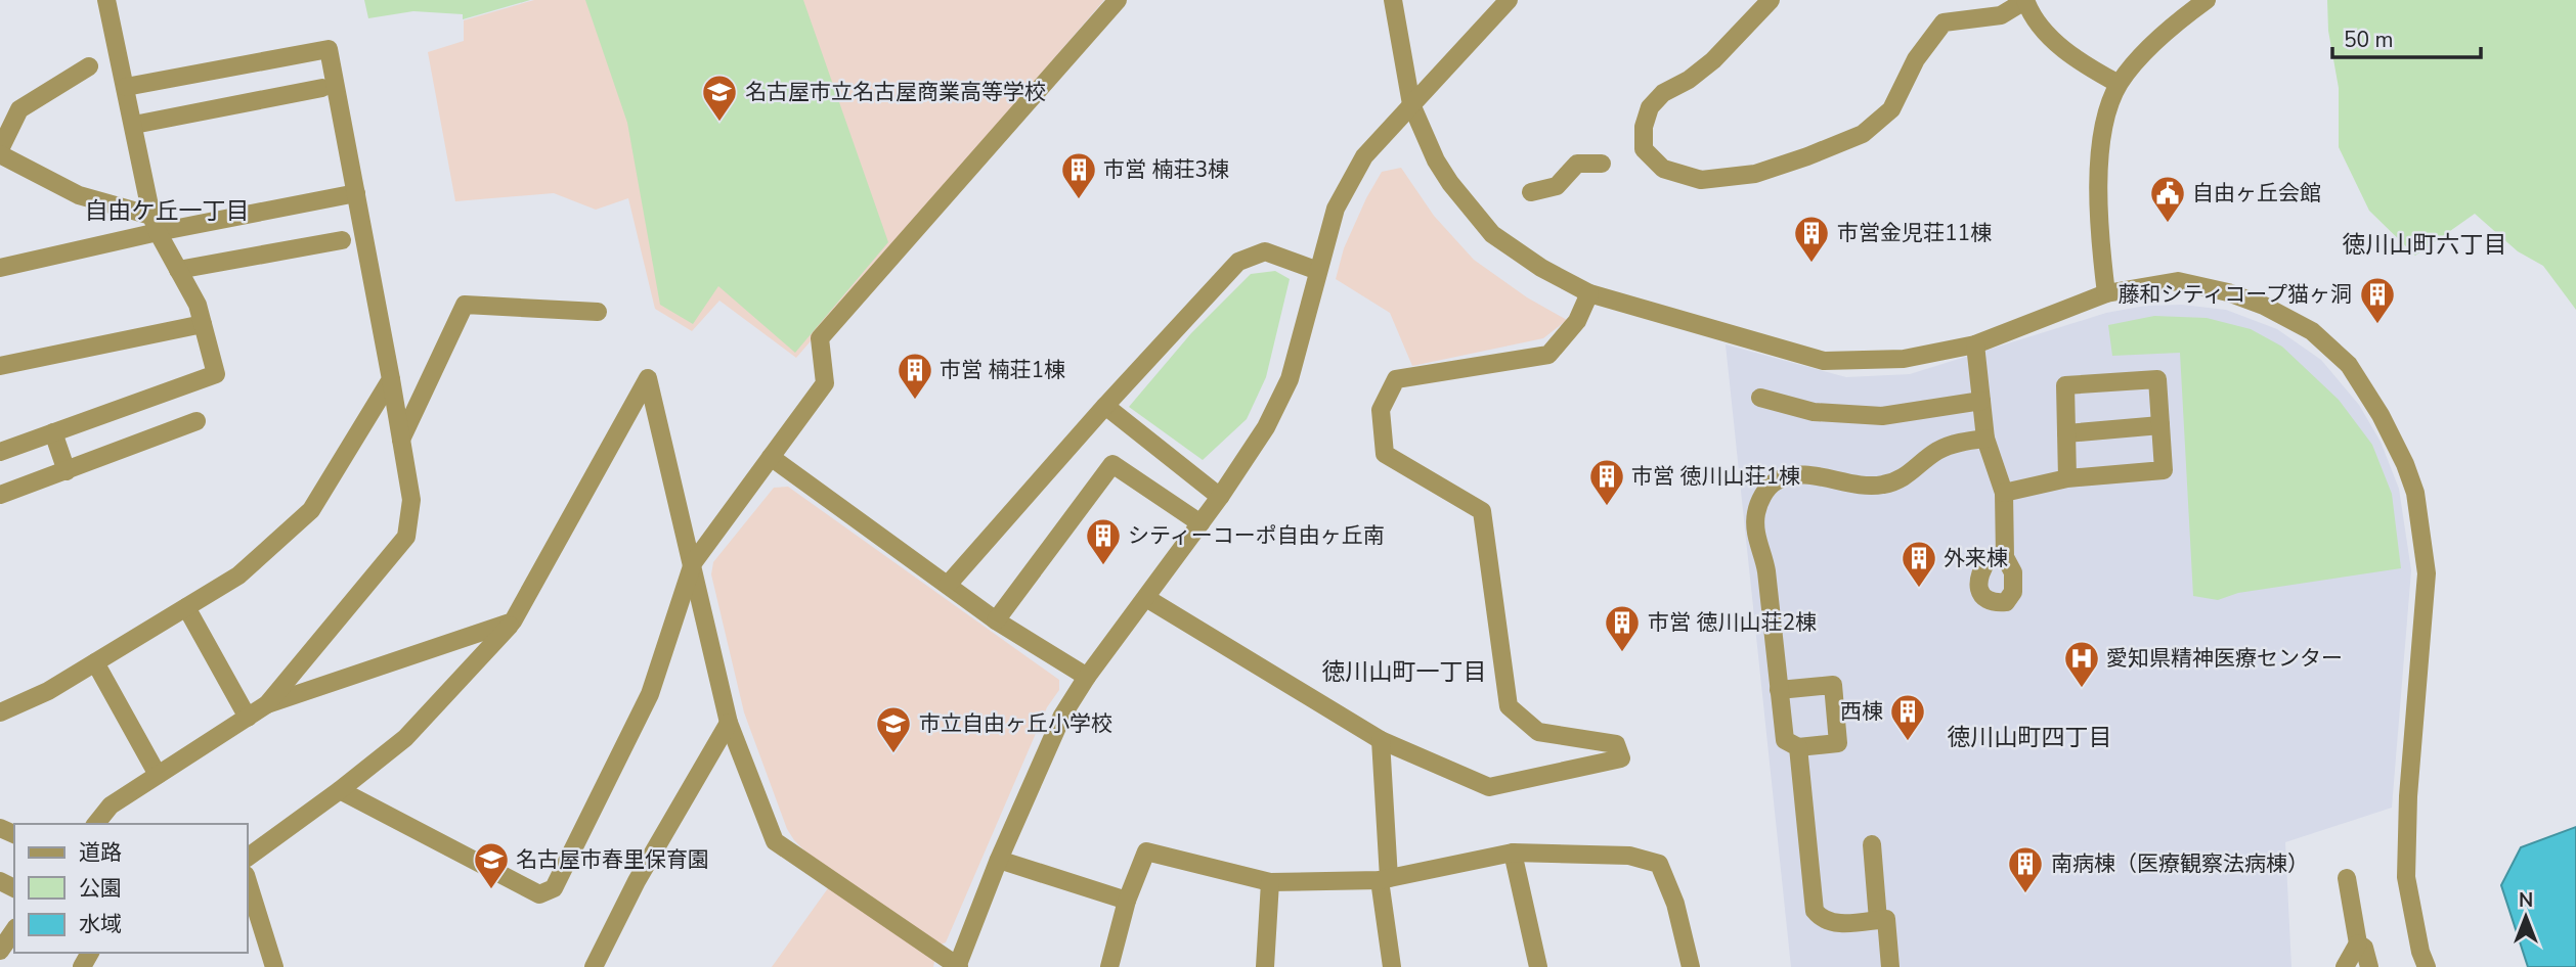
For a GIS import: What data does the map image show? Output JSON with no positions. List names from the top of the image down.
{
  "districts": [
    "自由ケ丘一丁目",
    "徳川山町六丁目",
    "徳川山町一丁目",
    "徳川山町四丁目"
  ],
  "places": {
    "school or university": ["名古屋市立名古屋商業高等学校", "市立自由ヶ丘小学校", "名古屋市春里保育園"],
    "building": [
      "市営 楠荘3棟",
      "市営金児荘11棟",
      "藤和シティコープ猫ヶ洞",
      "市営 楠荘1棟",
      "市営 徳川山荘1棟",
      "シティーコーポ自由ヶ丘南",
      "外来棟",
      "市営 徳川山荘2棟",
      "西棟",
      "南病棟（医療観察法病棟）"
    ],
    "public building": ["自由ヶ丘会館"],
    "hospital": ["愛知県精神医療センター"]
  },
  "legend": ["道路", "公園", "水域"],
  "scale_bar": "50 m",
  "north": "top"
}
